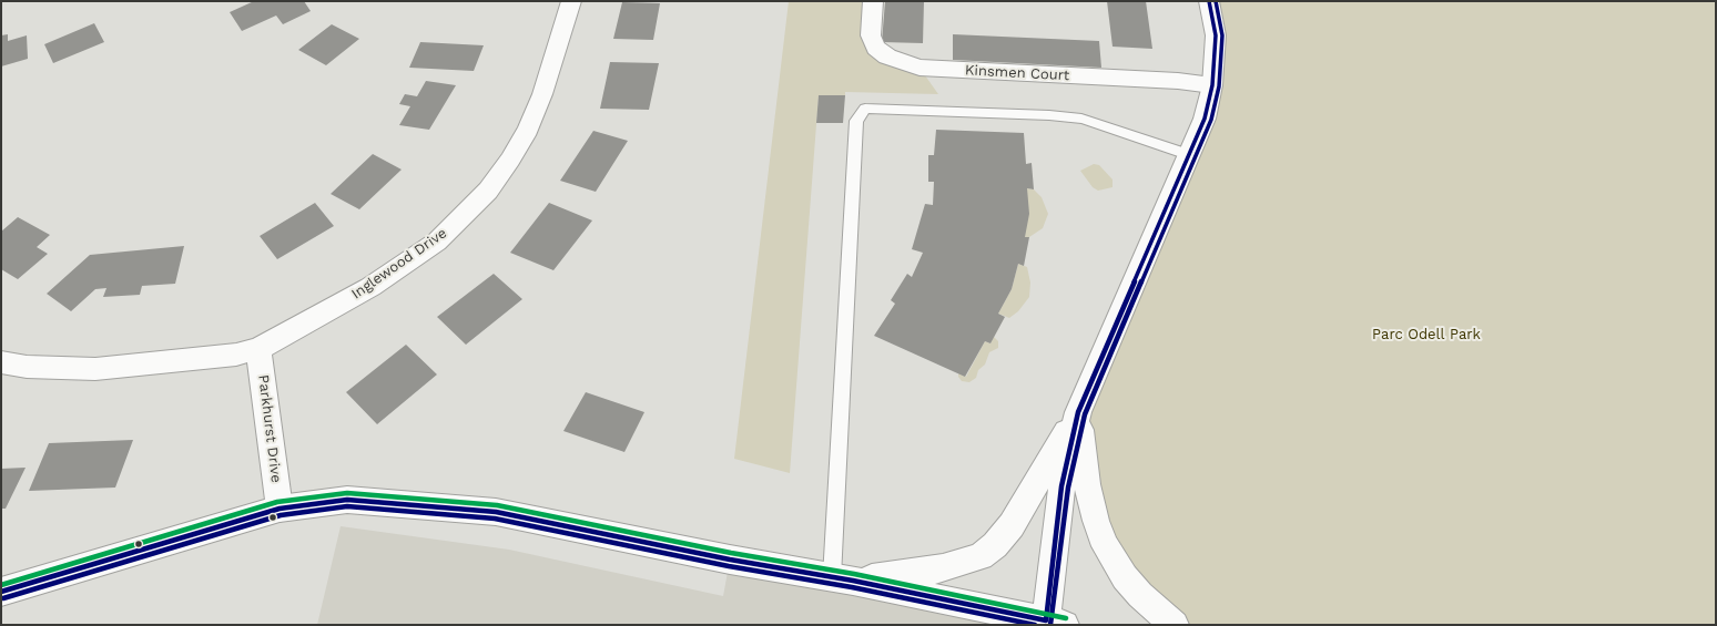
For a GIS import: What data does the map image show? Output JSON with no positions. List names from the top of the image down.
{
  "streets": {
    "street": ["Kinsmen Court", "Inglewood Drive", "Parkhurst Drive"]
  },
  "crossings": [
    ["Inglewood Drive", "Parkhurst Drive"]
  ],
  "parks": ["Parc Odell Park"]
}
